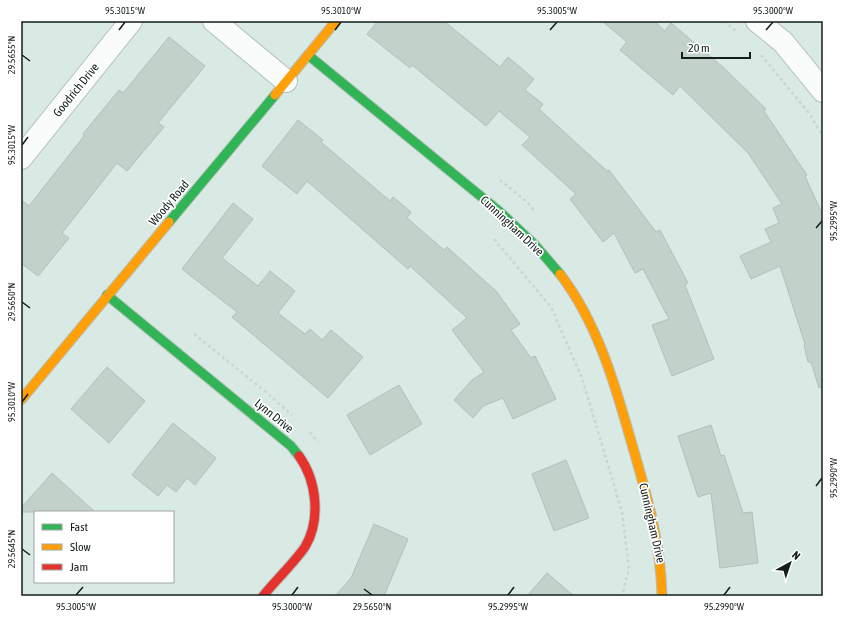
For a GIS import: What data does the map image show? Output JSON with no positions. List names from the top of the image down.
{
  "streets": {
    "street": [
      "Goodrich Drive",
      "Woody Road",
      "Cunningham Drive",
      "Lynn Drive"
    ]
  },
  "crossings": [
    ["Woody Road", "Cunningham Drive"],
    ["Woody Road", "Lynn Drive"]
  ],
  "legend": ["Fast", "Slow", "Jam"],
  "scale_bar": "20 m",
  "north": "top right",
  "coordinates": [
    "95.3015°W",
    "95.3010°W",
    "95.3005°W",
    "95.3000°W",
    "29.5655°N",
    "95.2995°W",
    "29.5650°N",
    "95.2990°W",
    "29.5645°N"
  ]
}
